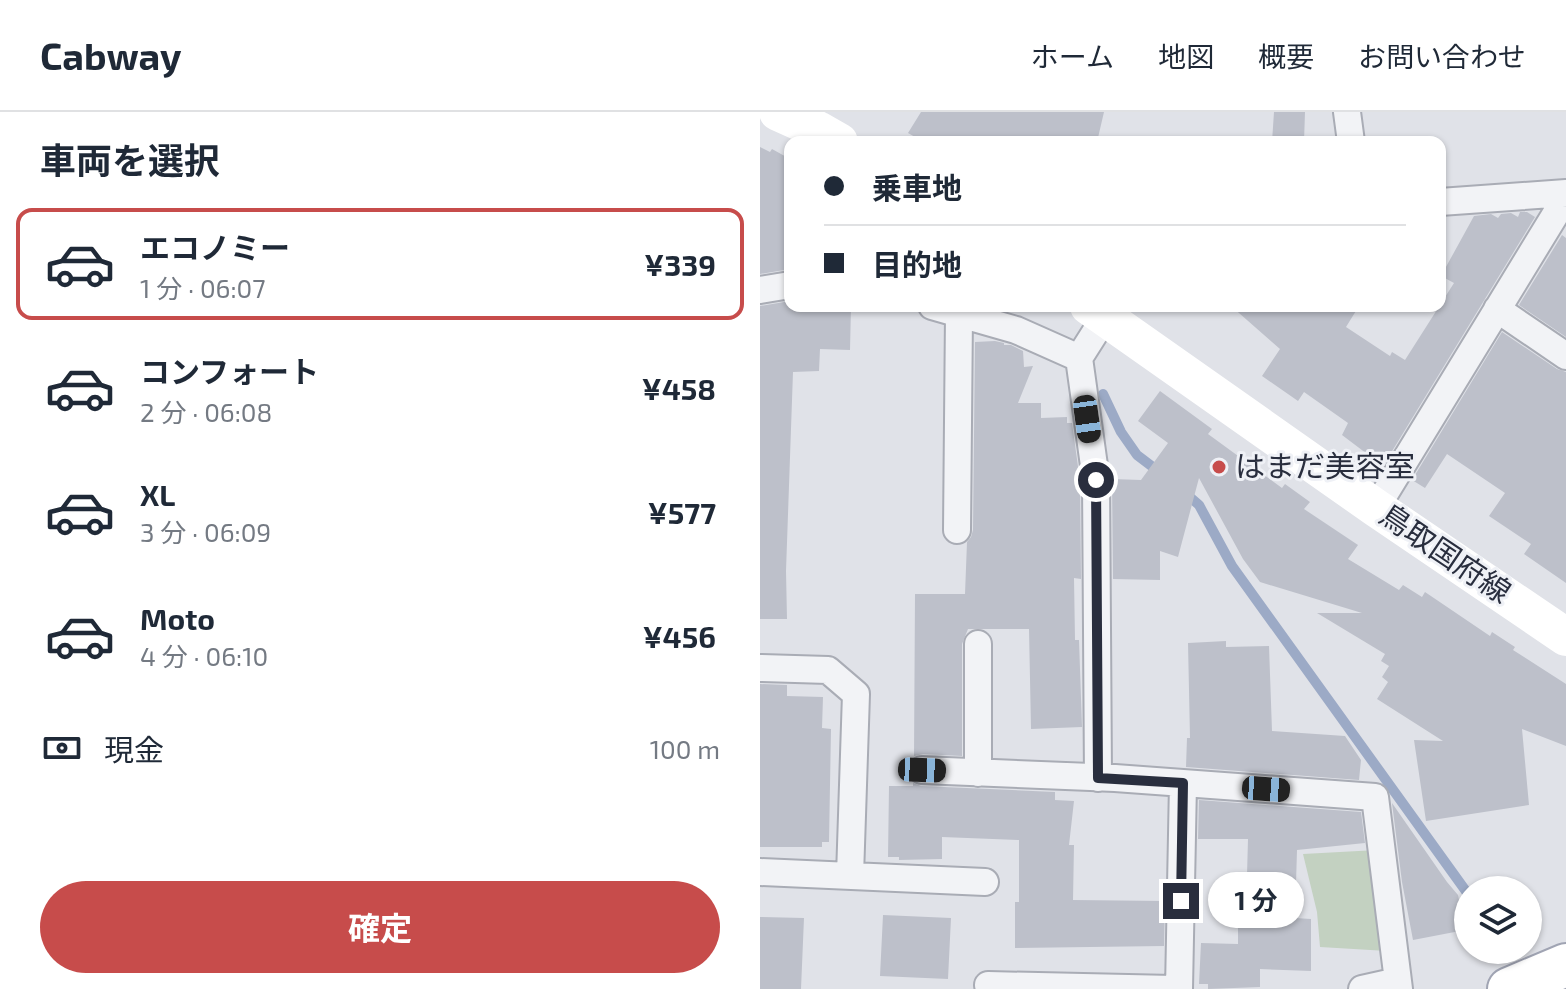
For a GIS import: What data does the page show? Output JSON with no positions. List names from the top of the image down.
{
  "streets": {
    "main road": ["鳥取国府線"]
  },
  "places": ["はまだ美容室"],
  "page": {
    "header": "Cabway",
    "nav": [
      "ホーム",
      "地図",
      "概要",
      "お問い合わせ"
    ],
    "heading": "車両を選択",
    "banner": ["乗車地", "目的地"],
    "list": [
      {
        "name": "エコノミー",
        "note": "1 分 · 06:07",
        "value": "¥339"
      },
      {
        "name": "コンフォート",
        "note": "2 分 · 06:08",
        "value": "¥458"
      },
      {
        "name": "XL",
        "note": "3 分 · 06:09",
        "value": "¥577"
      },
      {
        "name": "Moto",
        "note": "4 分 · 06:10",
        "value": "¥456"
      }
    ],
    "pay": ["現金", "100 m"],
    "buttons": "確定",
    "bubble": "1 分"
  }
}
